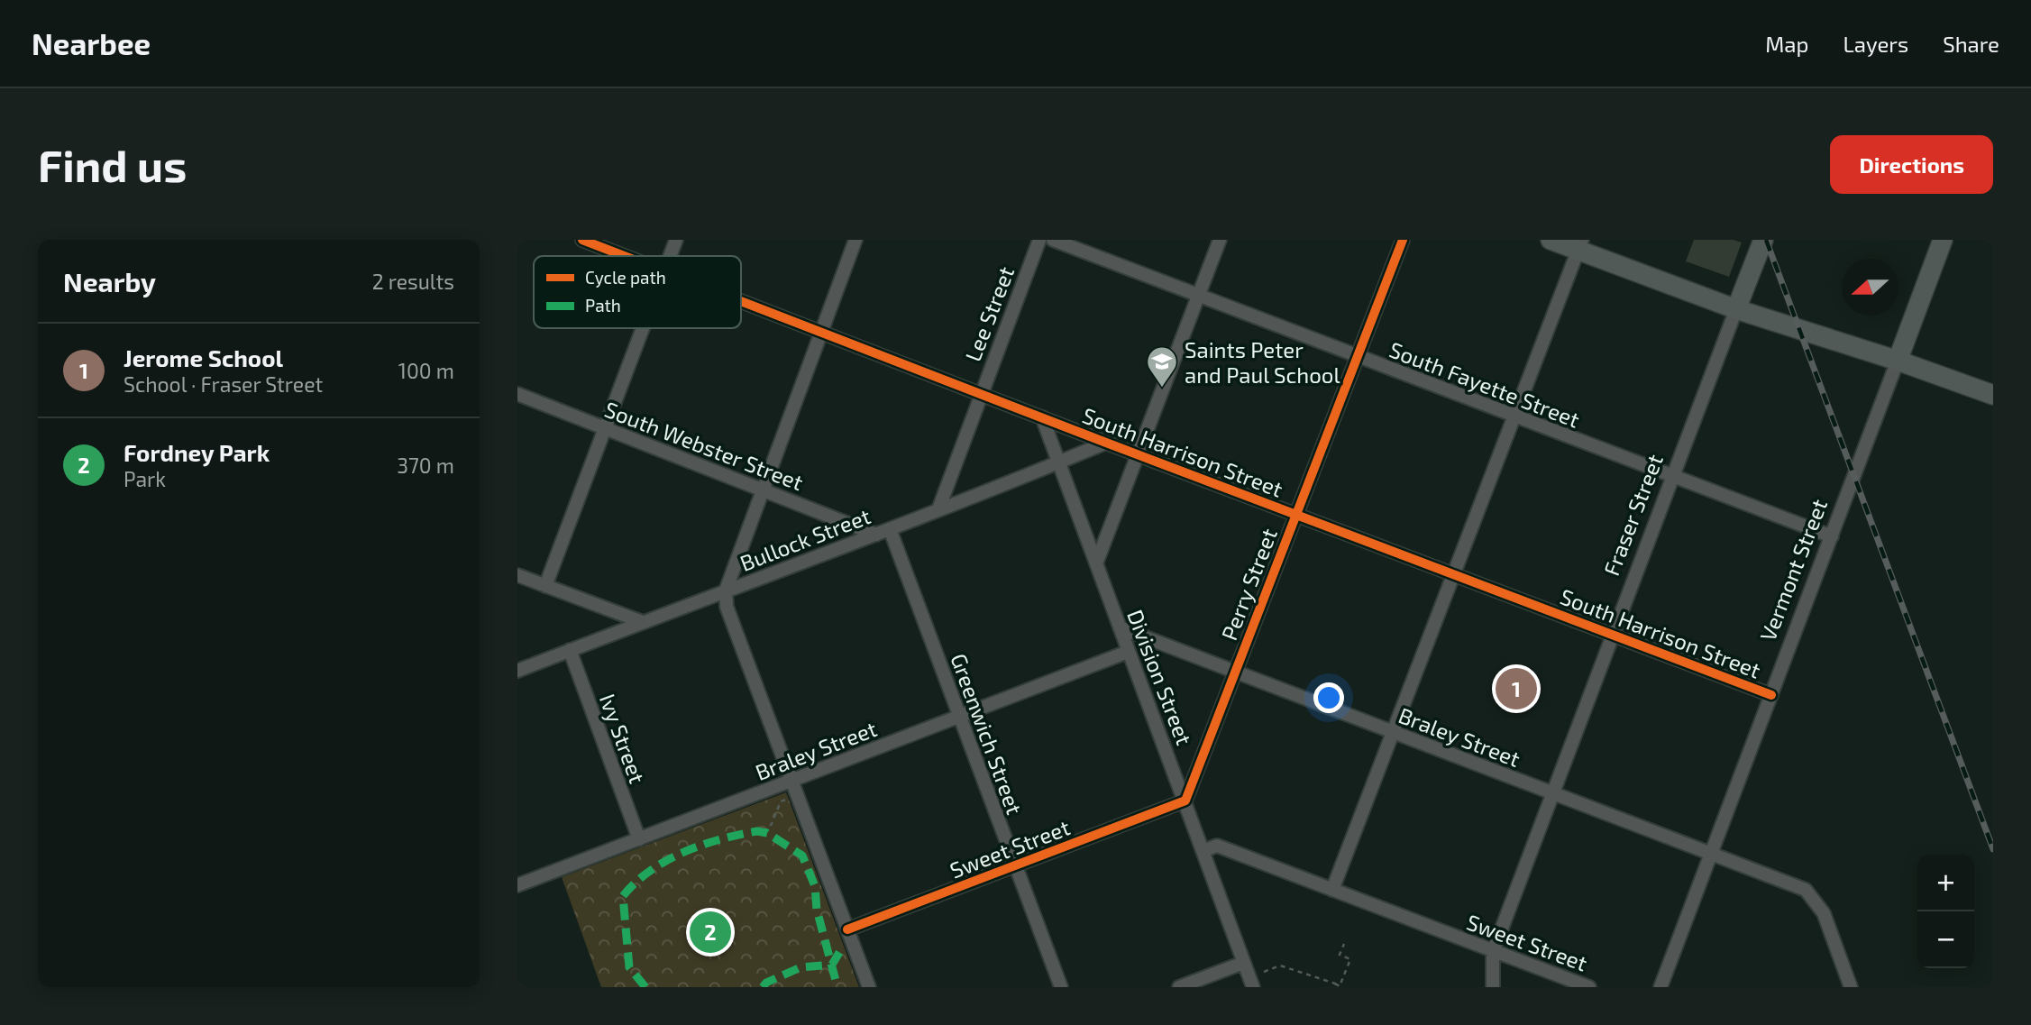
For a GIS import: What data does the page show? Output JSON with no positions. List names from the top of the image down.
{
  "streets": {
    "street": [
      "Lee Street",
      "South Fayette Street",
      "South Webster Street",
      "South Harrison Street",
      "Fraser Street",
      "Bullock Street",
      "Vermont Street",
      "Perry Street",
      "Division Street",
      "Greenwich Street",
      "Braley Street",
      "Ivy Street",
      "Sweet Street"
    ]
  },
  "crossings": [
    ["Lee Street", "South Harrison Street"],
    ["Lee Street", "Bullock Street"],
    ["South Fayette Street", "Fraser Street"],
    ["South Fayette Street", "Vermont Street"],
    ["South Fayette Street", "Perry Street"],
    ["South Webster Street", "Bullock Street"],
    ["South Harrison Street", "Fraser Street"],
    ["South Harrison Street", "Bullock Street"],
    ["South Harrison Street", "Vermont Street"],
    ["South Harrison Street", "Perry Street"],
    ["South Harrison Street", "Division Street"],
    ["Fraser Street", "Braley Street"],
    ["Fraser Street", "Sweet Street"],
    ["Bullock Street", "Division Street"],
    ["Bullock Street", "Greenwich Street"],
    ["Bullock Street", "Ivy Street"],
    ["Vermont Street", "Braley Street"],
    ["Perry Street", "Division Street"],
    ["Perry Street", "Braley Street"],
    ["Perry Street", "Sweet Street"],
    ["Division Street", "Braley Street"],
    ["Division Street", "Sweet Street"],
    ["Greenwich Street", "Braley Street"],
    ["Greenwich Street", "Sweet Street"],
    ["Braley Street", "Ivy Street"]
  ],
  "places": {
    "school or university": ["Saints Peter and Paul School"]
  },
  "legend": ["Cycle path", "Path"],
  "north": "left",
  "page": {
    "header": "Nearbee",
    "nav": ["Map", "Layers", "Share"],
    "buttons": "Directions",
    "title": "Find us",
    "heading": ["Nearby", "2 results"],
    "list": [
      {
        "mark": "1",
        "name": "Jerome School",
        "note": "School · Fraser Street",
        "value": "100 m"
      },
      {
        "mark": "2",
        "name": "Fordney Park",
        "note": "Park",
        "value": "370 m"
      }
    ],
    "pins": ["1", "2"],
    "map_buttons": ["+", "−"]
  }
}
